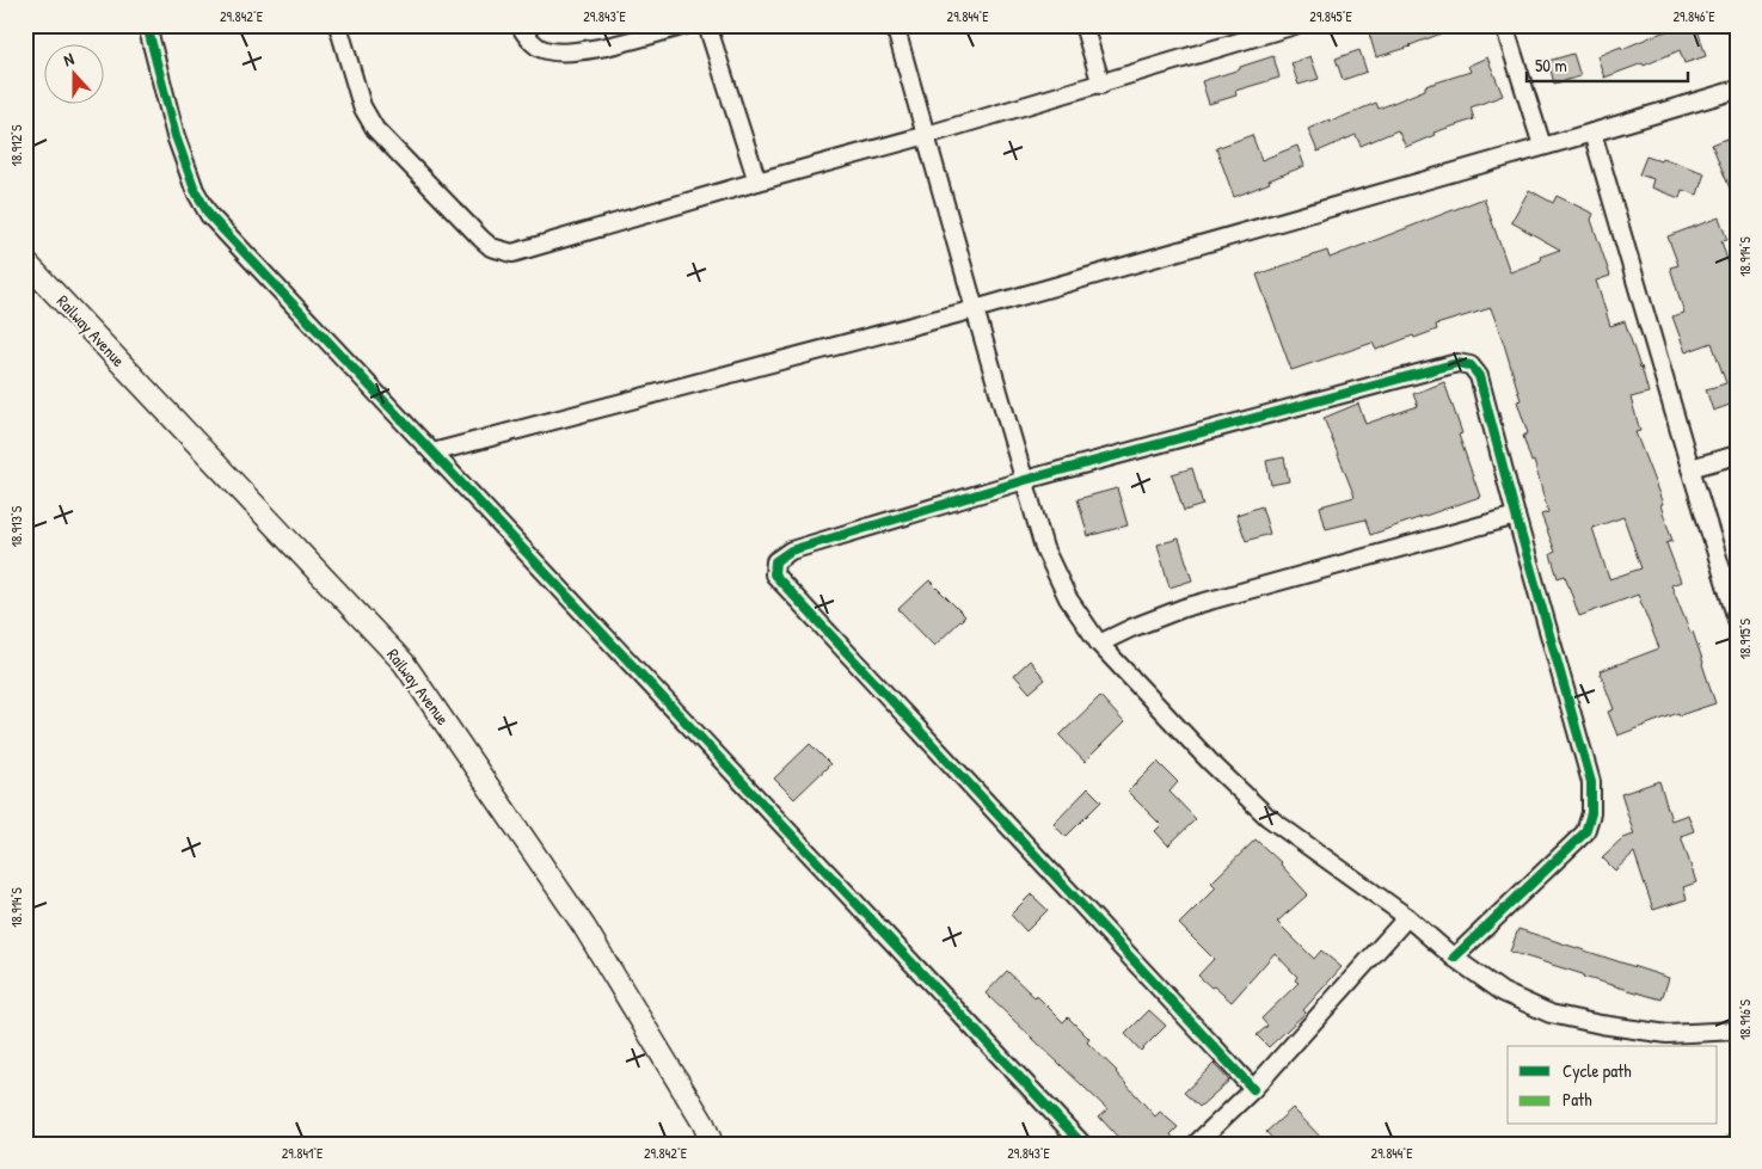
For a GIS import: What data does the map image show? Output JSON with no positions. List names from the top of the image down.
{
  "streets": {
    "street": ["Railway Avenue"]
  },
  "legend": ["Cycle path", "Path"],
  "scale_bar": "50 m",
  "north": "top",
  "coordinates": [
    "29.842°E",
    "29.843°E",
    "29.844°E",
    "29.845°E",
    "29.846°E",
    "18.912°S",
    "18.914°S",
    "18.913°S",
    "18.915°S",
    "18.916°S",
    "29.841°E"
  ]
}
